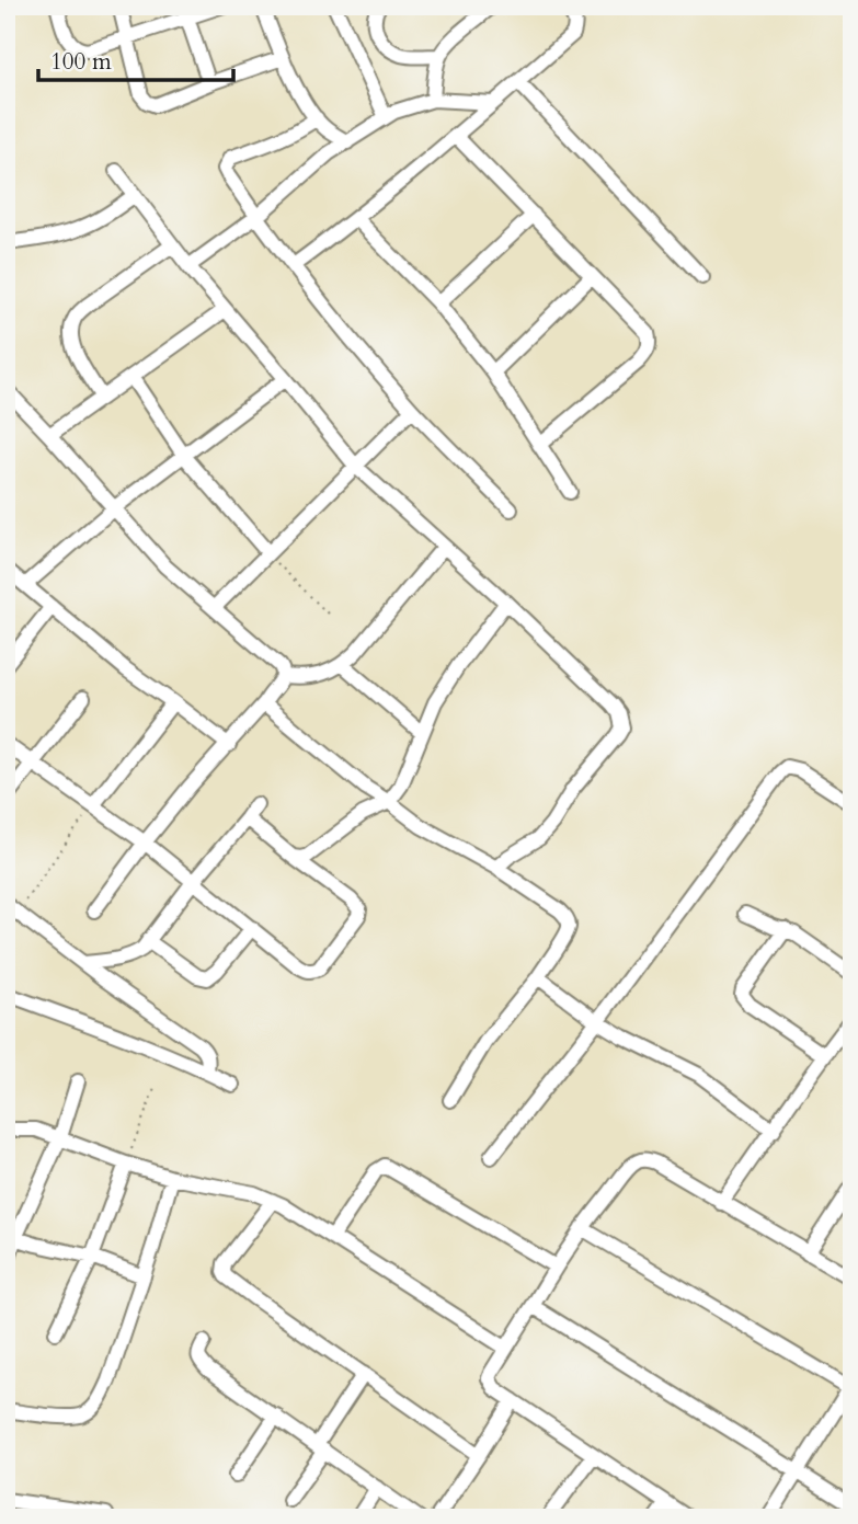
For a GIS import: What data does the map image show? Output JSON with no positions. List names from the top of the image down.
{
  "scale_bar": "100 m"
}
